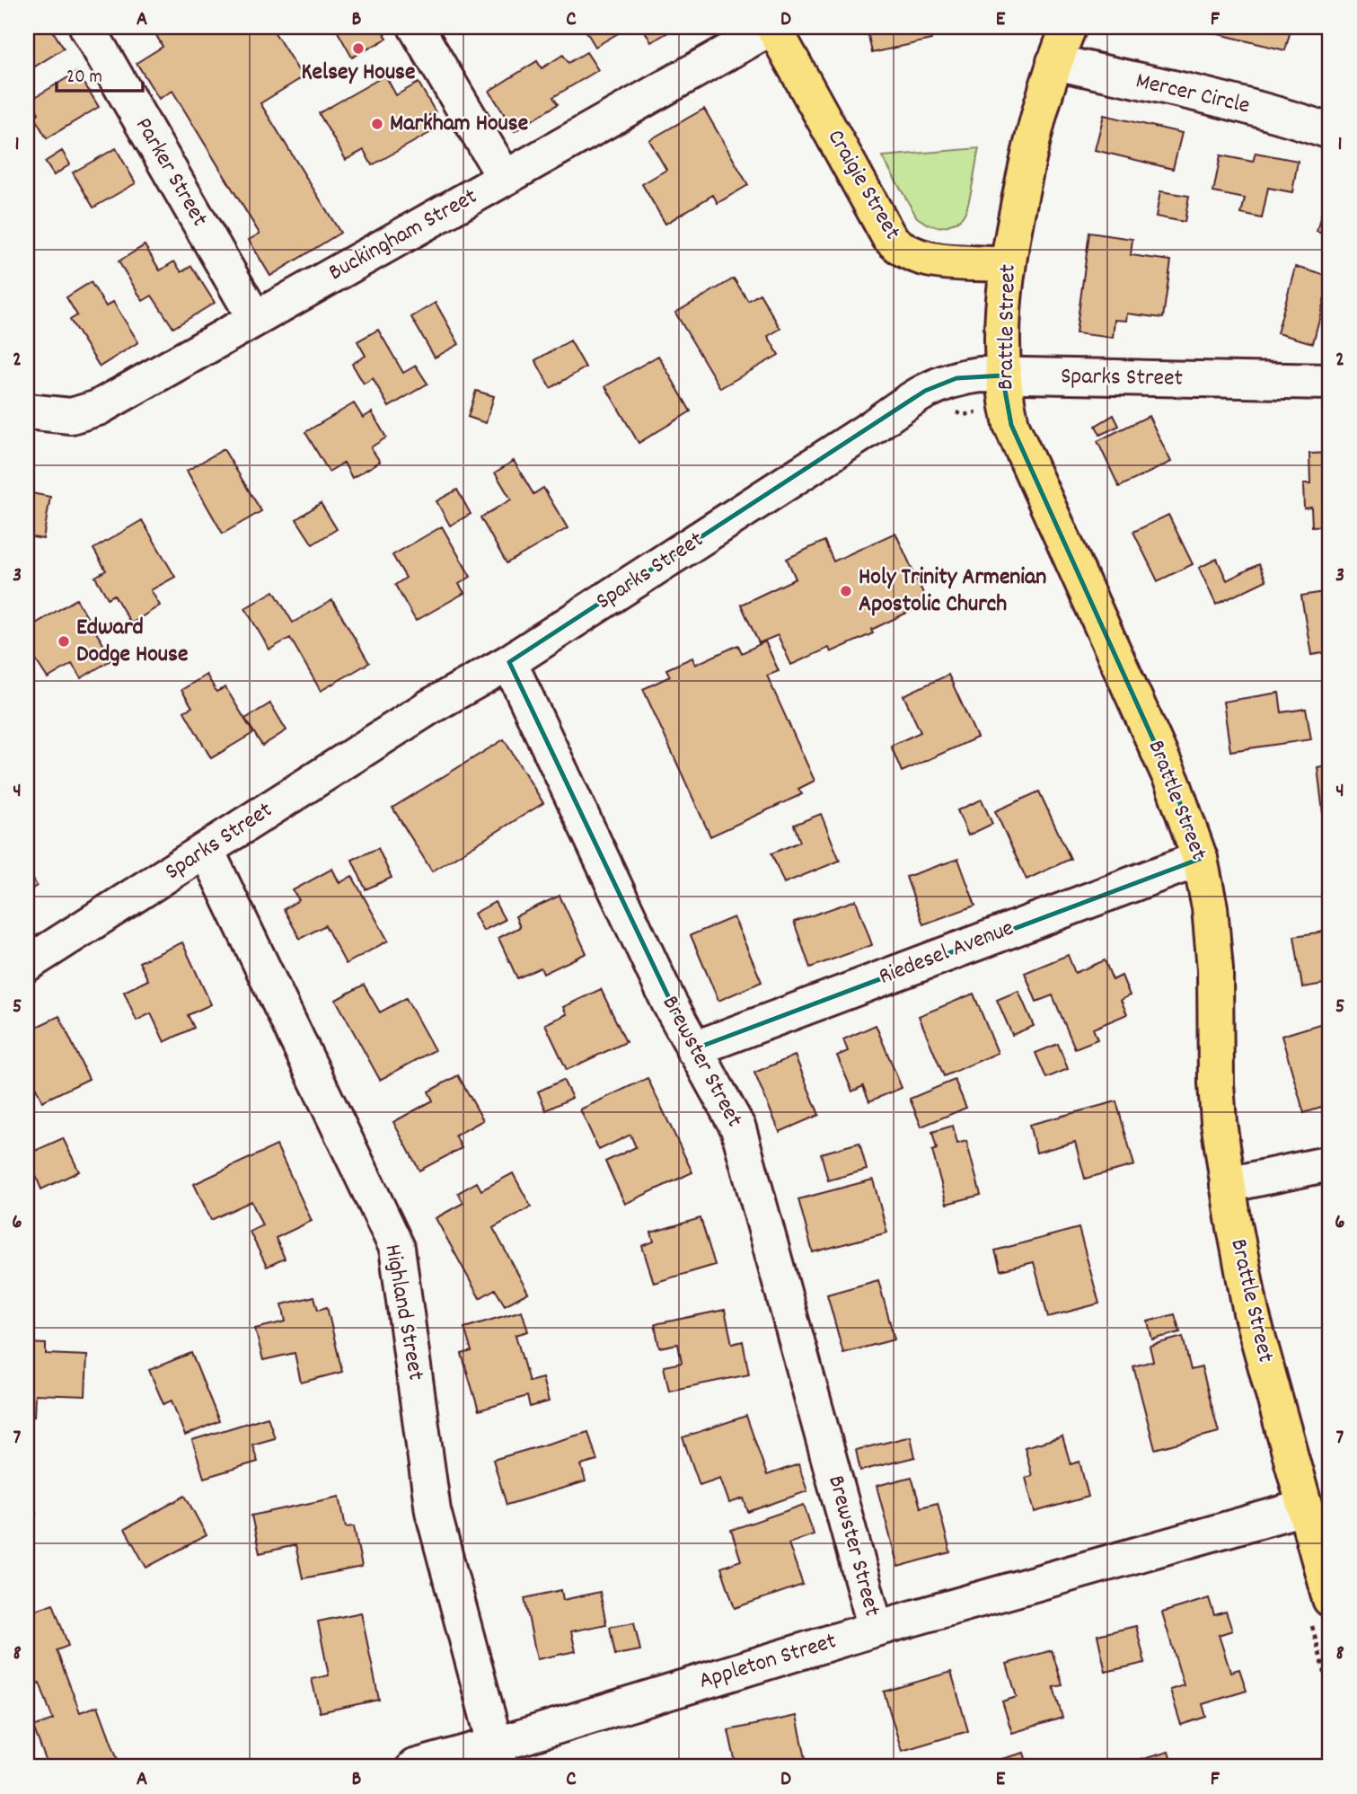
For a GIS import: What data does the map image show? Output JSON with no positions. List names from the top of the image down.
{
  "streets": {
    "main road": ["Craigie Street", "Brattle Street"],
    "street": [
      "Mercer Circle",
      "Parker Street",
      "Buckingham Street",
      "Sparks Street",
      "Riedesel Avenue",
      "Brewster Street",
      "Highland Street",
      "Appleton Street"
    ]
  },
  "crossings": [
    ["Mercer Circle", "Brattle Street"],
    ["Parker Street", "Buckingham Street"],
    ["Craigie Street", "Buckingham Street"],
    ["Craigie Street", "Brattle Street"],
    ["Brattle Street", "Sparks Street"],
    ["Brattle Street", "Riedesel Avenue"],
    ["Brattle Street", "Appleton Street"],
    ["Sparks Street", "Brewster Street"],
    ["Sparks Street", "Highland Street"],
    ["Riedesel Avenue", "Brewster Street"],
    ["Brewster Street", "Appleton Street"],
    ["Highland Street", "Appleton Street"]
  ],
  "places": [
    "Kelsey House",
    "Markham House",
    "Holy Trinity Armenian Apostolic Church",
    "Edward Dodge House"
  ],
  "scale_bar": "20 m",
  "grid": {
    "columns": [
      "A",
      "B",
      "C",
      "D",
      "E",
      "F"
    ],
    "rows": [
      "1",
      "2",
      "3",
      "4",
      "5",
      "6",
      "7",
      "8"
    ]
  }
}
